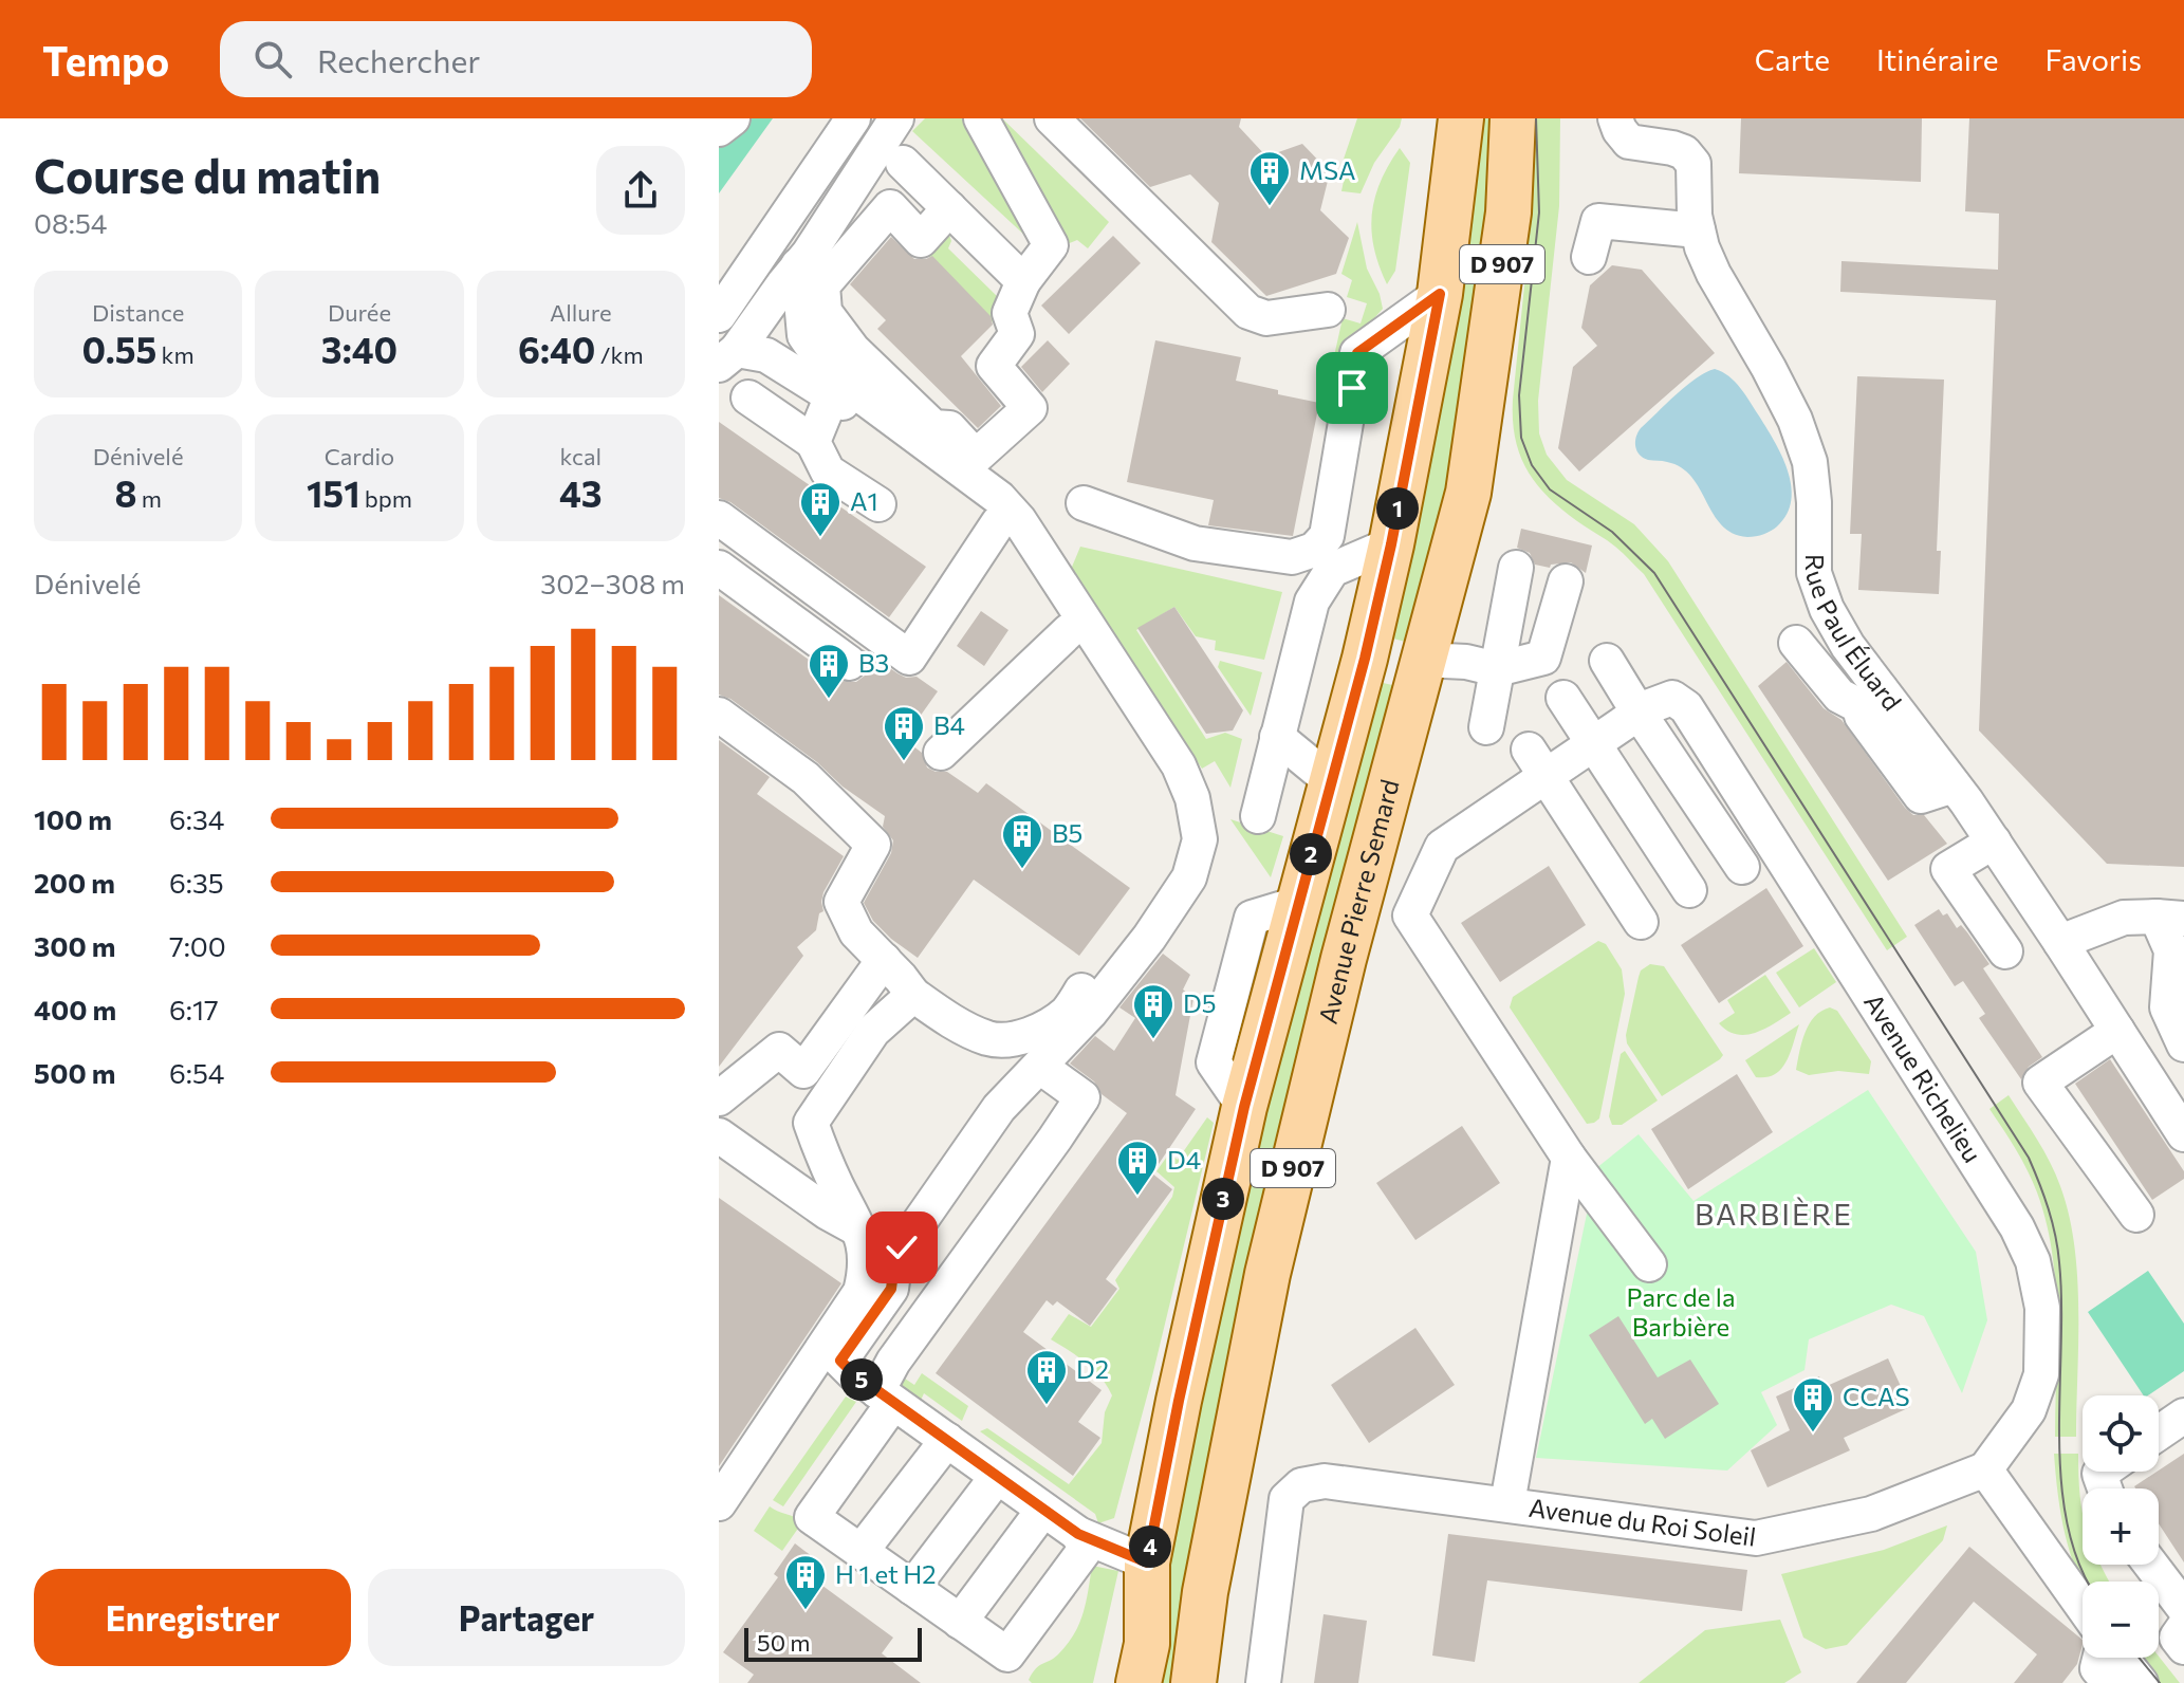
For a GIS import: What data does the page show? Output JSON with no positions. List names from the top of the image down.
{
  "streets": {
    "main road": ["D 907", "Avenue Pierre Semard"],
    "street": ["Rue Paul Éluard", "Avenue Richelieu", "Avenue du Roi Soleil"]
  },
  "crossings": [
    ["Avenue Richelieu", "Avenue du Roi Soleil"]
  ],
  "districts": ["BARBIÈRE"],
  "parks": ["Parc de la Barbière"],
  "places": {
    "building": [
      "MSA",
      "A1",
      "B3",
      "B4",
      "B5",
      "D5",
      "D4",
      "D2",
      "CCAS",
      "H 1 et H2"
    ]
  },
  "scale_bar": "50 m",
  "page": {
    "header": "Tempo",
    "search": "Rechercher",
    "nav": ["Carte", "Itinéraire", "Favoris"],
    "heading": ["Course du matin", "08:54"],
    "stats": [
      ["Distance", "0.55 km"],
      ["Durée", "3:40"],
      ["Allure", "6:40 /km"],
      ["Dénivelé", "8 m"],
      ["Cardio", "151 bpm"],
      ["kcal", "43"]
    ],
    "pins": [
      "1",
      "2",
      "3",
      "5",
      "4"
    ],
    "chart": ["Dénivelé", "302–308 m"],
    "list": [
      {
        "name": "100 m",
        "note": "6:34"
      },
      {
        "name": "200 m",
        "note": "6:35"
      },
      {
        "name": "300 m",
        "note": "7:00"
      },
      {
        "name": "400 m",
        "note": "6:17"
      },
      {
        "name": "500 m",
        "note": "6:54"
      }
    ],
    "map_buttons": ["+", "−"],
    "buttons": ["Enregistrer", "Partager"],
    "scale": "50 m"
  }
}
